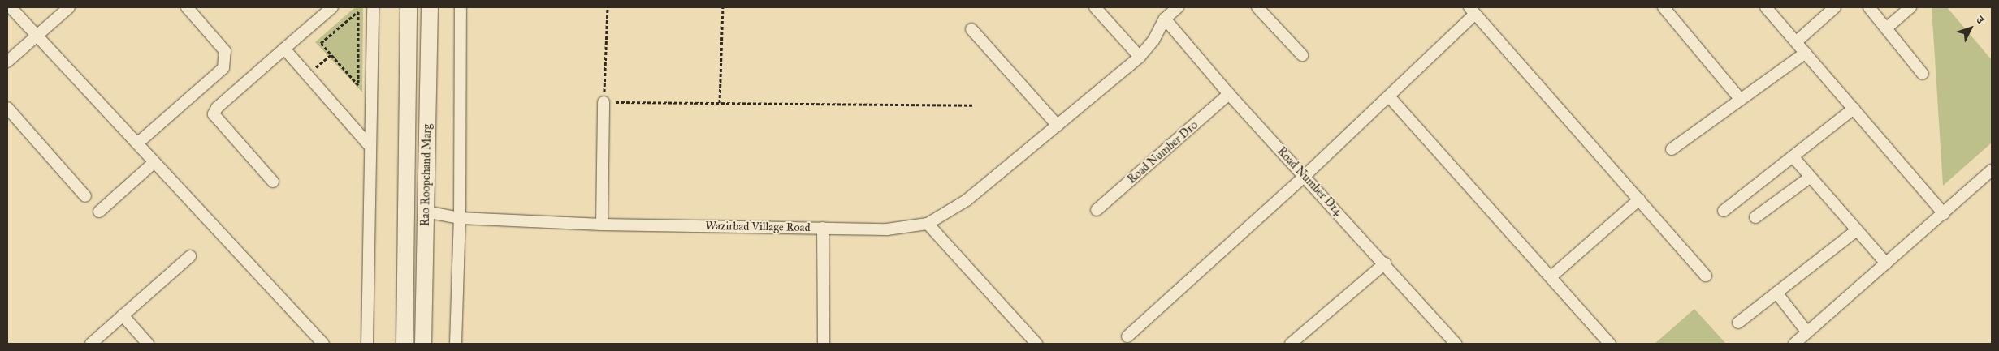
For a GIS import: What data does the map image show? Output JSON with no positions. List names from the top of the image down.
{
  "streets": {
    "main road": ["Rao Roopchand Marg"],
    "street": ["Road Number D10", "Road Number D14", "Wazirbad Village Road"]
  },
  "crossings": [
    ["Road Number D10", "Road Number D14"],
    ["Rao Roopchand Marg", "Wazirbad Village Road"]
  ],
  "north": "top right"
}
